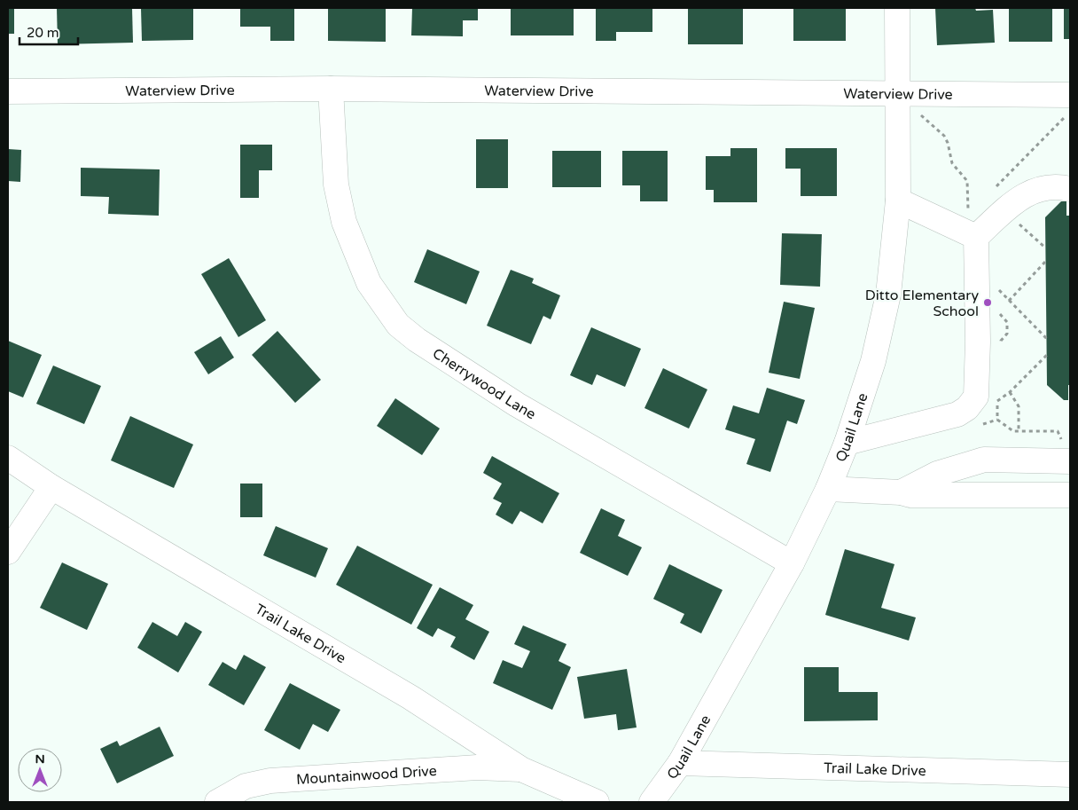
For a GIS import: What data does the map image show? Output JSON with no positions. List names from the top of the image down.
{
  "streets": {
    "street": [
      "Waterview Drive",
      "Cherrywood Lane",
      "Quail Lane",
      "Trail Lake Drive",
      "Mountainwood Drive"
    ]
  },
  "crossings": [
    ["Waterview Drive", "Cherrywood Lane"],
    ["Waterview Drive", "Quail Lane"],
    ["Cherrywood Lane", "Quail Lane"],
    ["Quail Lane", "Trail Lake Drive"],
    ["Trail Lake Drive", "Mountainwood Drive"]
  ],
  "places": ["Ditto Elementary School"],
  "scale_bar": "20 m",
  "north": "top"
}
